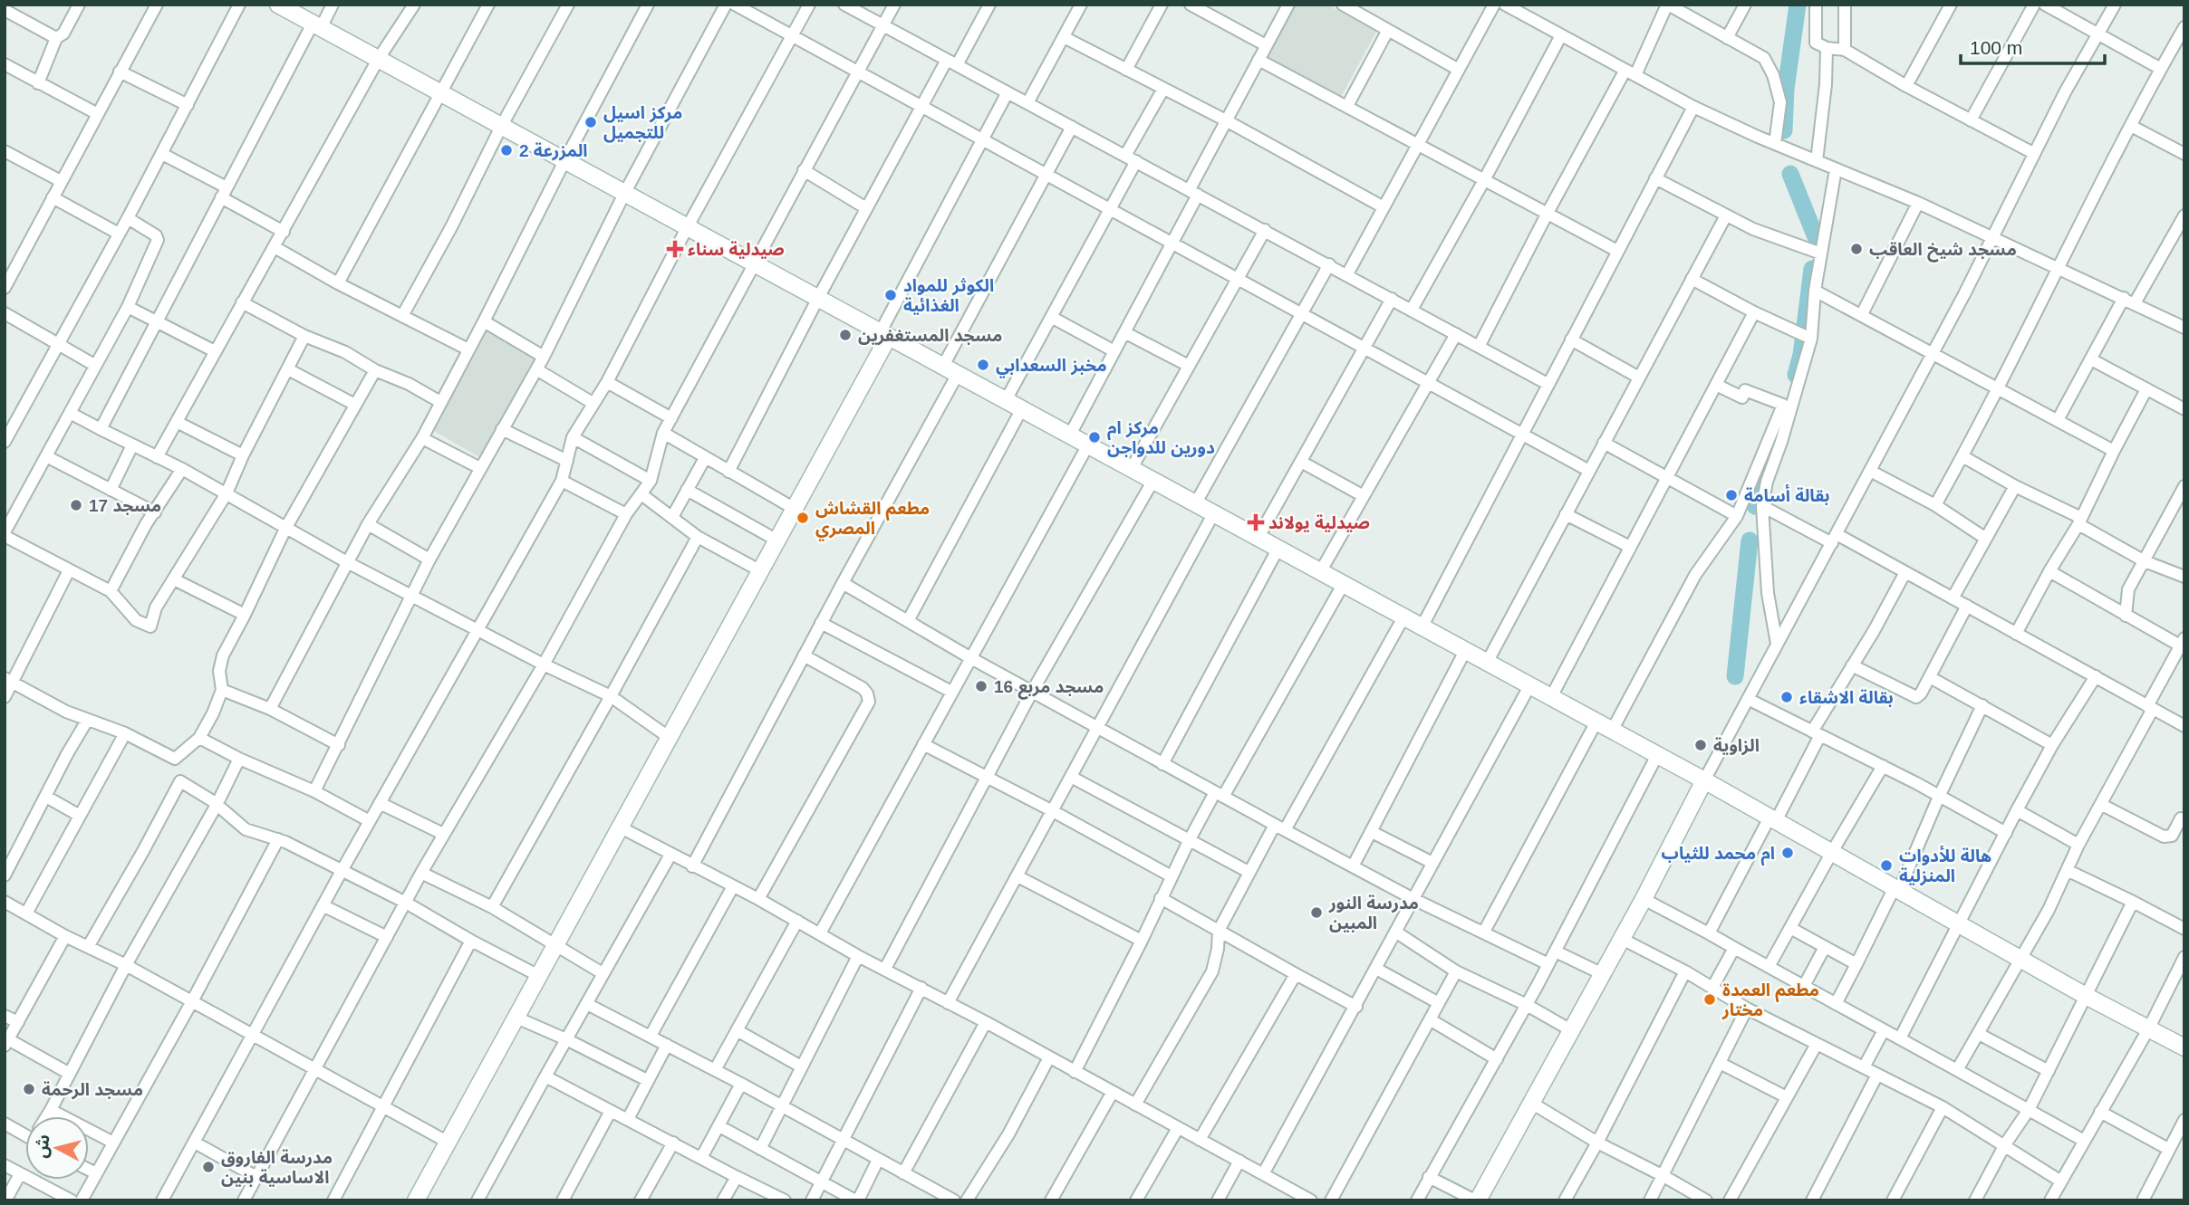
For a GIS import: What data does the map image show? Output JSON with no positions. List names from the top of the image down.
{
  "places": {
    "other": [
      "مركز اسيل للتجميل",
      "المزرعة 2",
      "مسجد شيخ العاقب",
      "الكوثر للمواد الغذائية",
      "مسجد المستغفرين",
      "مخبز السعدابي",
      "مركز ام دورين للدواجن",
      "بقالة أسامة",
      "مسجد 17",
      "مطعم القشاش المصري",
      "مسجد مربع 16",
      "بقالة الاشقاء",
      "الزاوية",
      "ام محمد للثياب",
      "هالة للأدوات المنزلية",
      "مدرسة النور المبين",
      "مطعم العمدة مختار",
      "مسجد الرحمة",
      "مدرسة الفاروق الاساسية بنين"
    ],
    "health": ["صيدلية سناء", "صيدلية يولاند"]
  },
  "scale_bar": "100 m",
  "north": "left"
}
